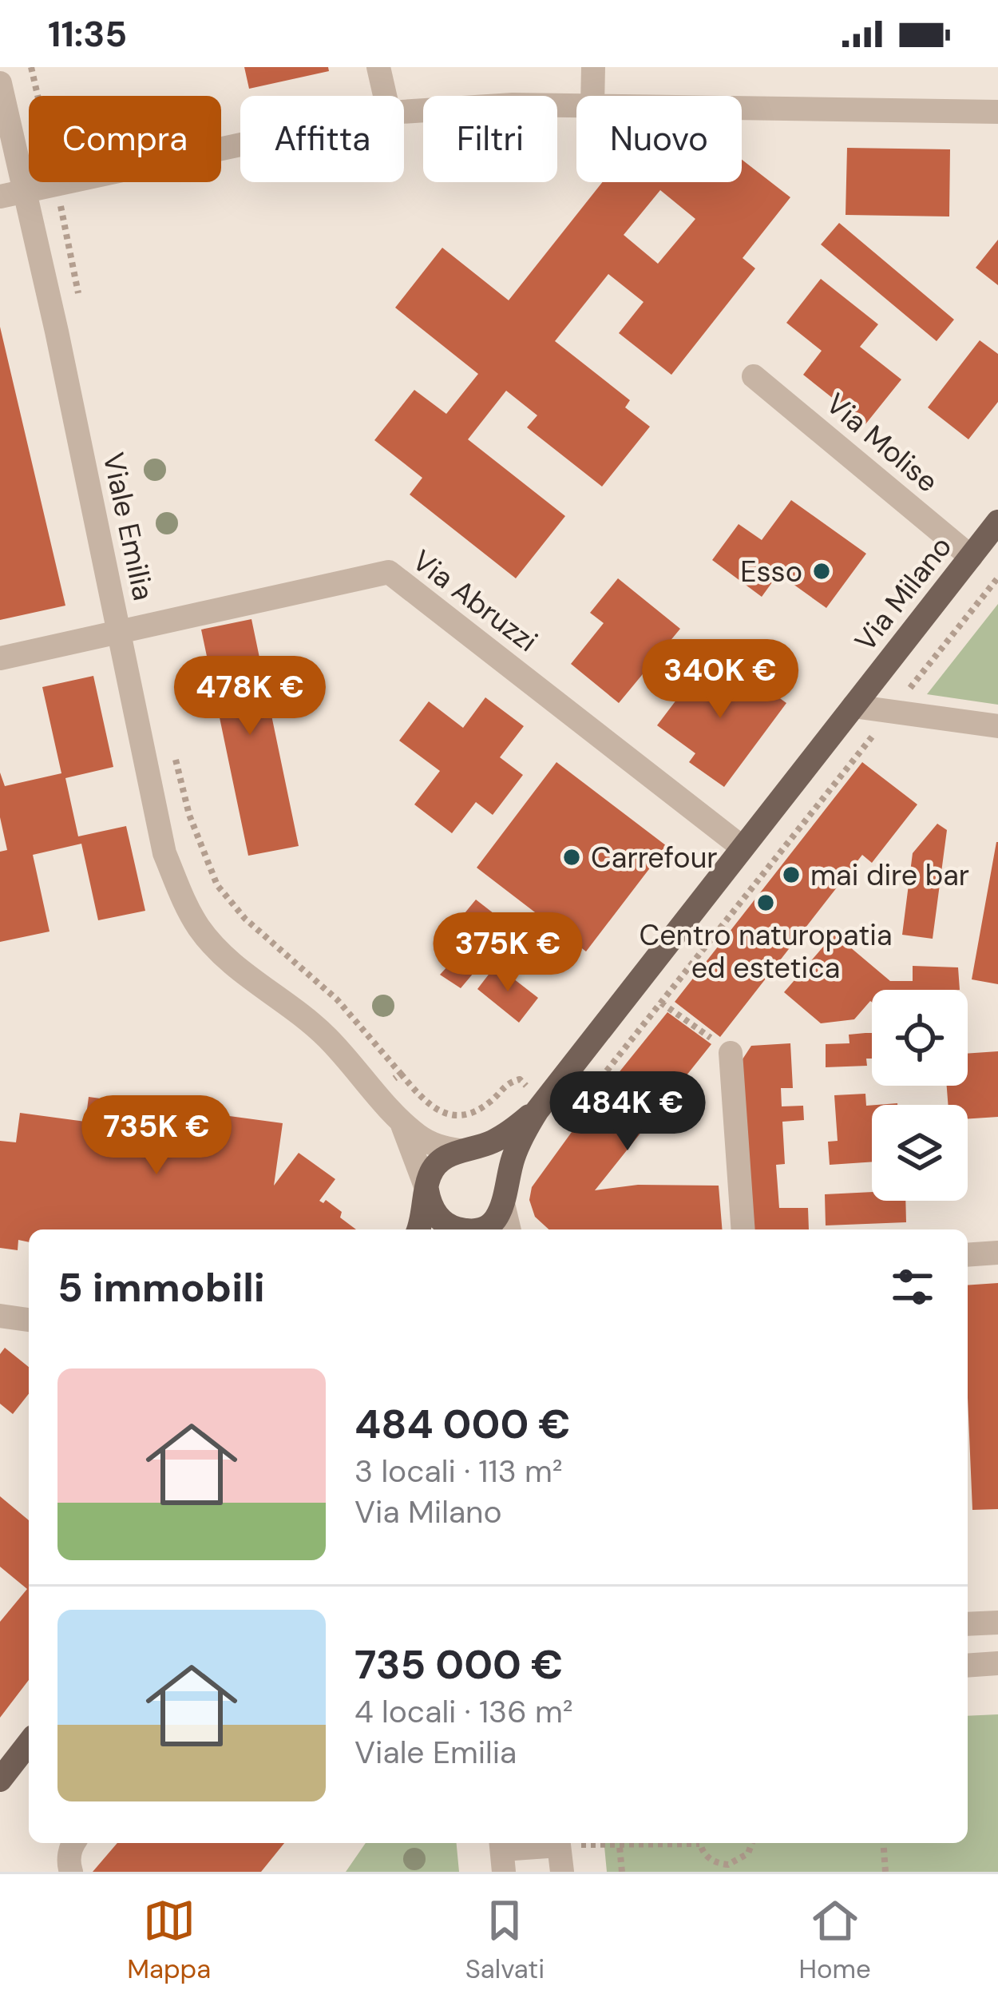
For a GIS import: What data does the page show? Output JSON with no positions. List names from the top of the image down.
{
  "streets": {
    "main road": ["Via Milano"],
    "street": ["Via Molise", "Viale Emilia", "Via Abruzzi"]
  },
  "crossings": [
    ["Via Molise", "Via Milano"],
    ["Viale Emilia", "Via Milano"],
    ["Viale Emilia", "Via Abruzzi"],
    ["Via Milano", "Via Abruzzi"]
  ],
  "places": [
    "Esso",
    "Carrefour",
    "mai dire bar",
    "Centro naturopatia ed estetica"
  ],
  "page": {
    "status": "11:35",
    "chip": [
      "Compra",
      "Affitta",
      "Filtri",
      "Nuovo"
    ],
    "price": [
      "340K €",
      "478K €",
      "375K €",
      "484K €",
      "735K €"
    ],
    "heading": "5 immobili",
    "list": [
      {
        "name": "484 000 €",
        "note": "3 locali · 113 m² · Via Milano"
      },
      {
        "name": "735 000 €",
        "note": "4 locali · 136 m² · Viale Emilia"
      }
    ],
    "tabs": ["Mappa", "Salvati", "Home"]
  }
}
